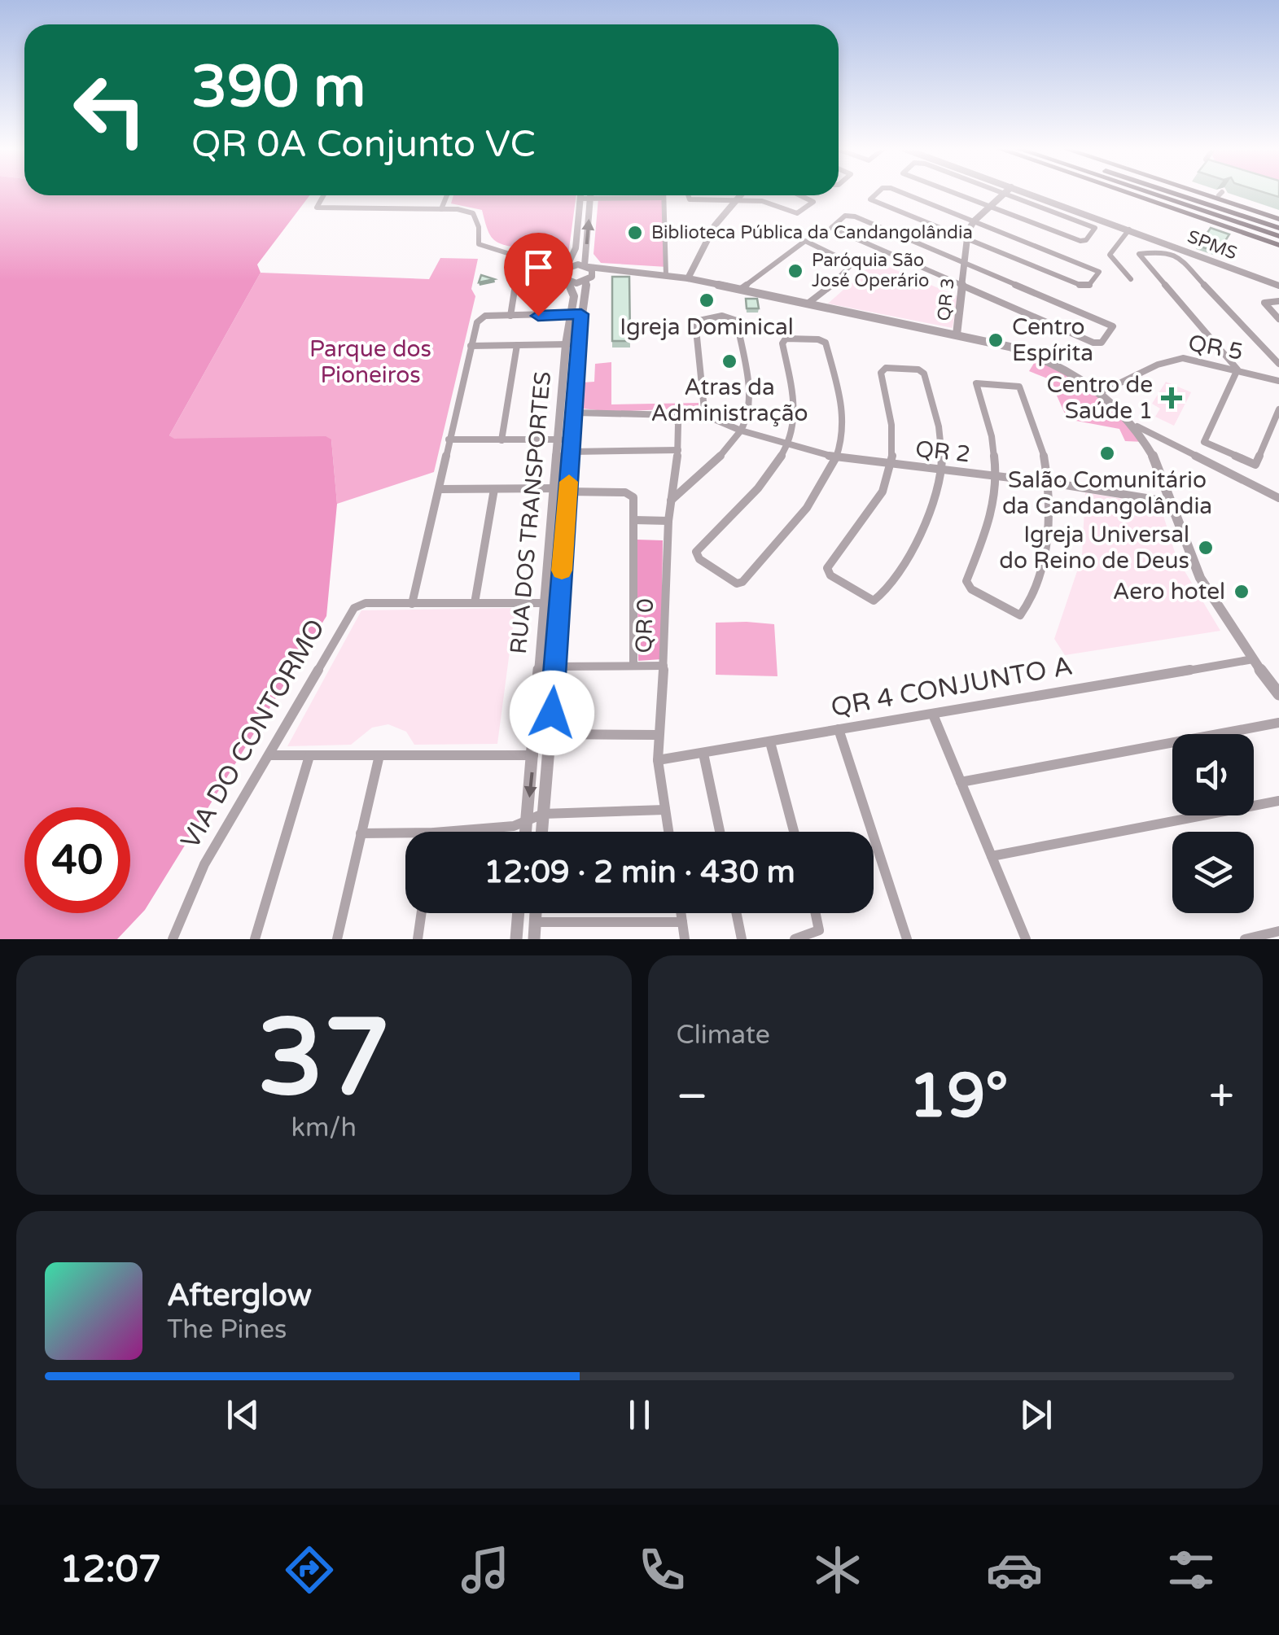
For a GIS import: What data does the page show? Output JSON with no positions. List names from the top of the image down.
{
  "streets": {
    "street": [
      "SPMS",
      "QR 3",
      "QR 5",
      "QR 2",
      "RUA DOS TRANSPORTES",
      "QR 0",
      "QR 4 CONJUNTO A",
      "VIA DO CONTORMO"
    ]
  },
  "crossings": [
    ["RUA DOS TRANSPORTES", "QR 0"],
    ["RUA DOS TRANSPORTES", "VIA DO CONTORMO"],
    ["QR 0", "QR 4 CONJUNTO A"]
  ],
  "parks": ["Parque dos Pioneiros"],
  "places": {
    "other": [
      "Biblioteca Pública da Candangolândia",
      "Paróquia São José Operário",
      "Igreja Dominical",
      "Centro Espírita",
      "Atras da Administração",
      "Salão Comunitário da Candangolândia",
      "Igreja Universal do Reino de Deus",
      "Aero hotel"
    ],
    "health": ["Centro de Saúde 1"]
  },
  "page": {
    "turn": ["390 m", "QR 0A Conjunto VC"],
    "limit": "40",
    "trip": "12:09 · 2 min · 430 m",
    "tile": [
      ["37", "km/h"],
      "Climate"
    ],
    "heat": ["−", "19°", "+"],
    "song": ["Afterglow", "The Pines"],
    "tabs": "12:07"
  }
}
